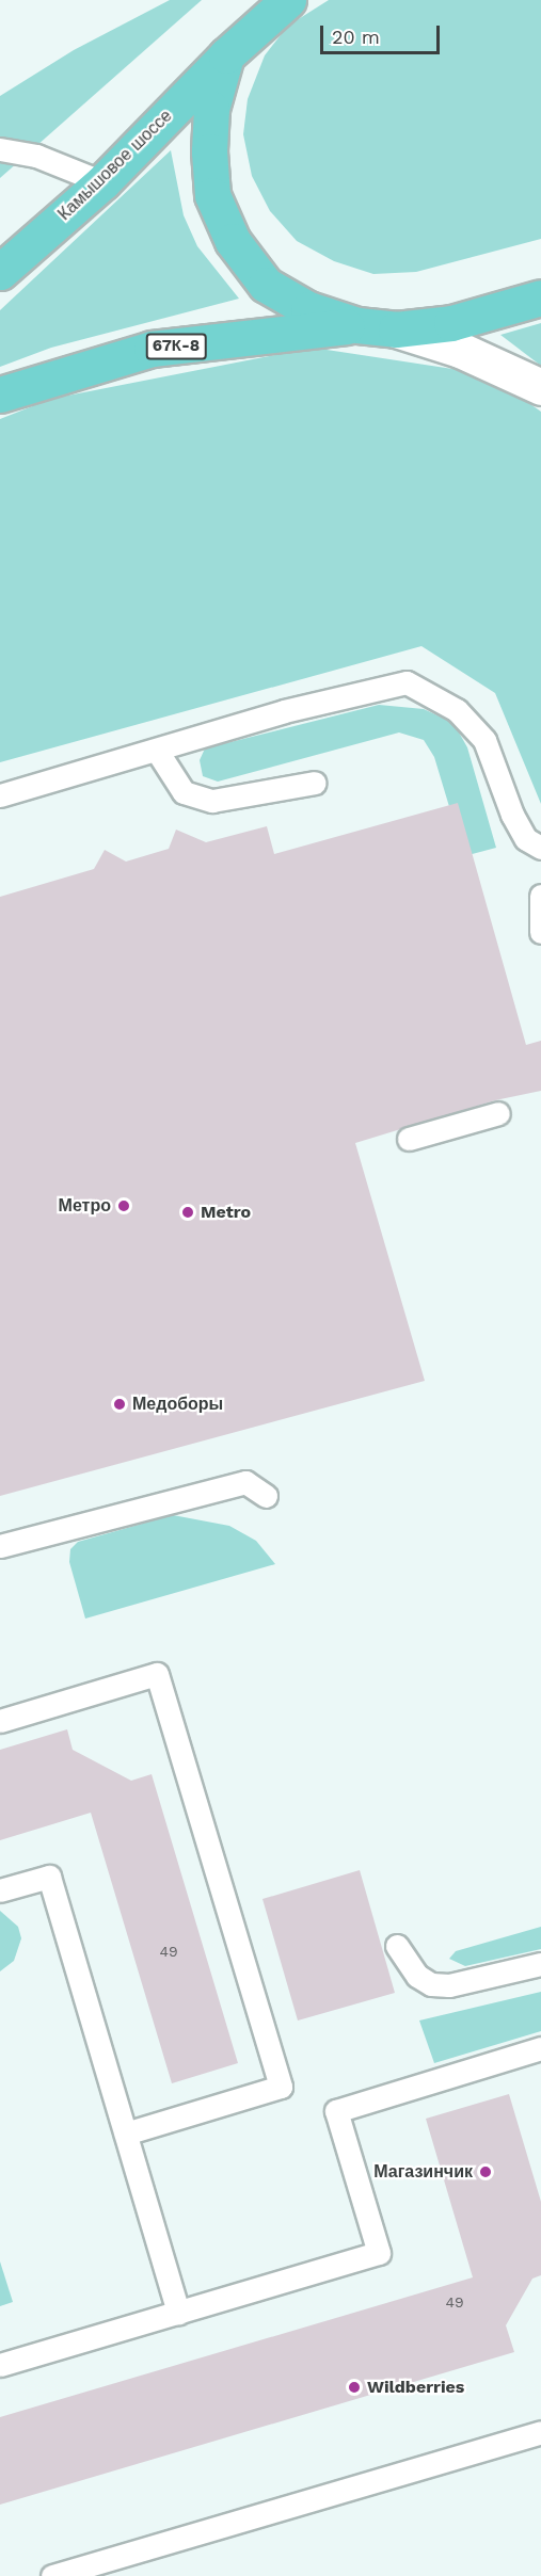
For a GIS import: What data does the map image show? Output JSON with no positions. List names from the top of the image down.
{
  "streets": {
    "main road": ["Камышовое шоссе", "67К-8"]
  },
  "places": [
    "Метро",
    "Metro",
    "Медоборы",
    "Магазинчик",
    "Wildberries"
  ],
  "house_numbers": ["49", "49"],
  "scale_bar": "20 m"
}
